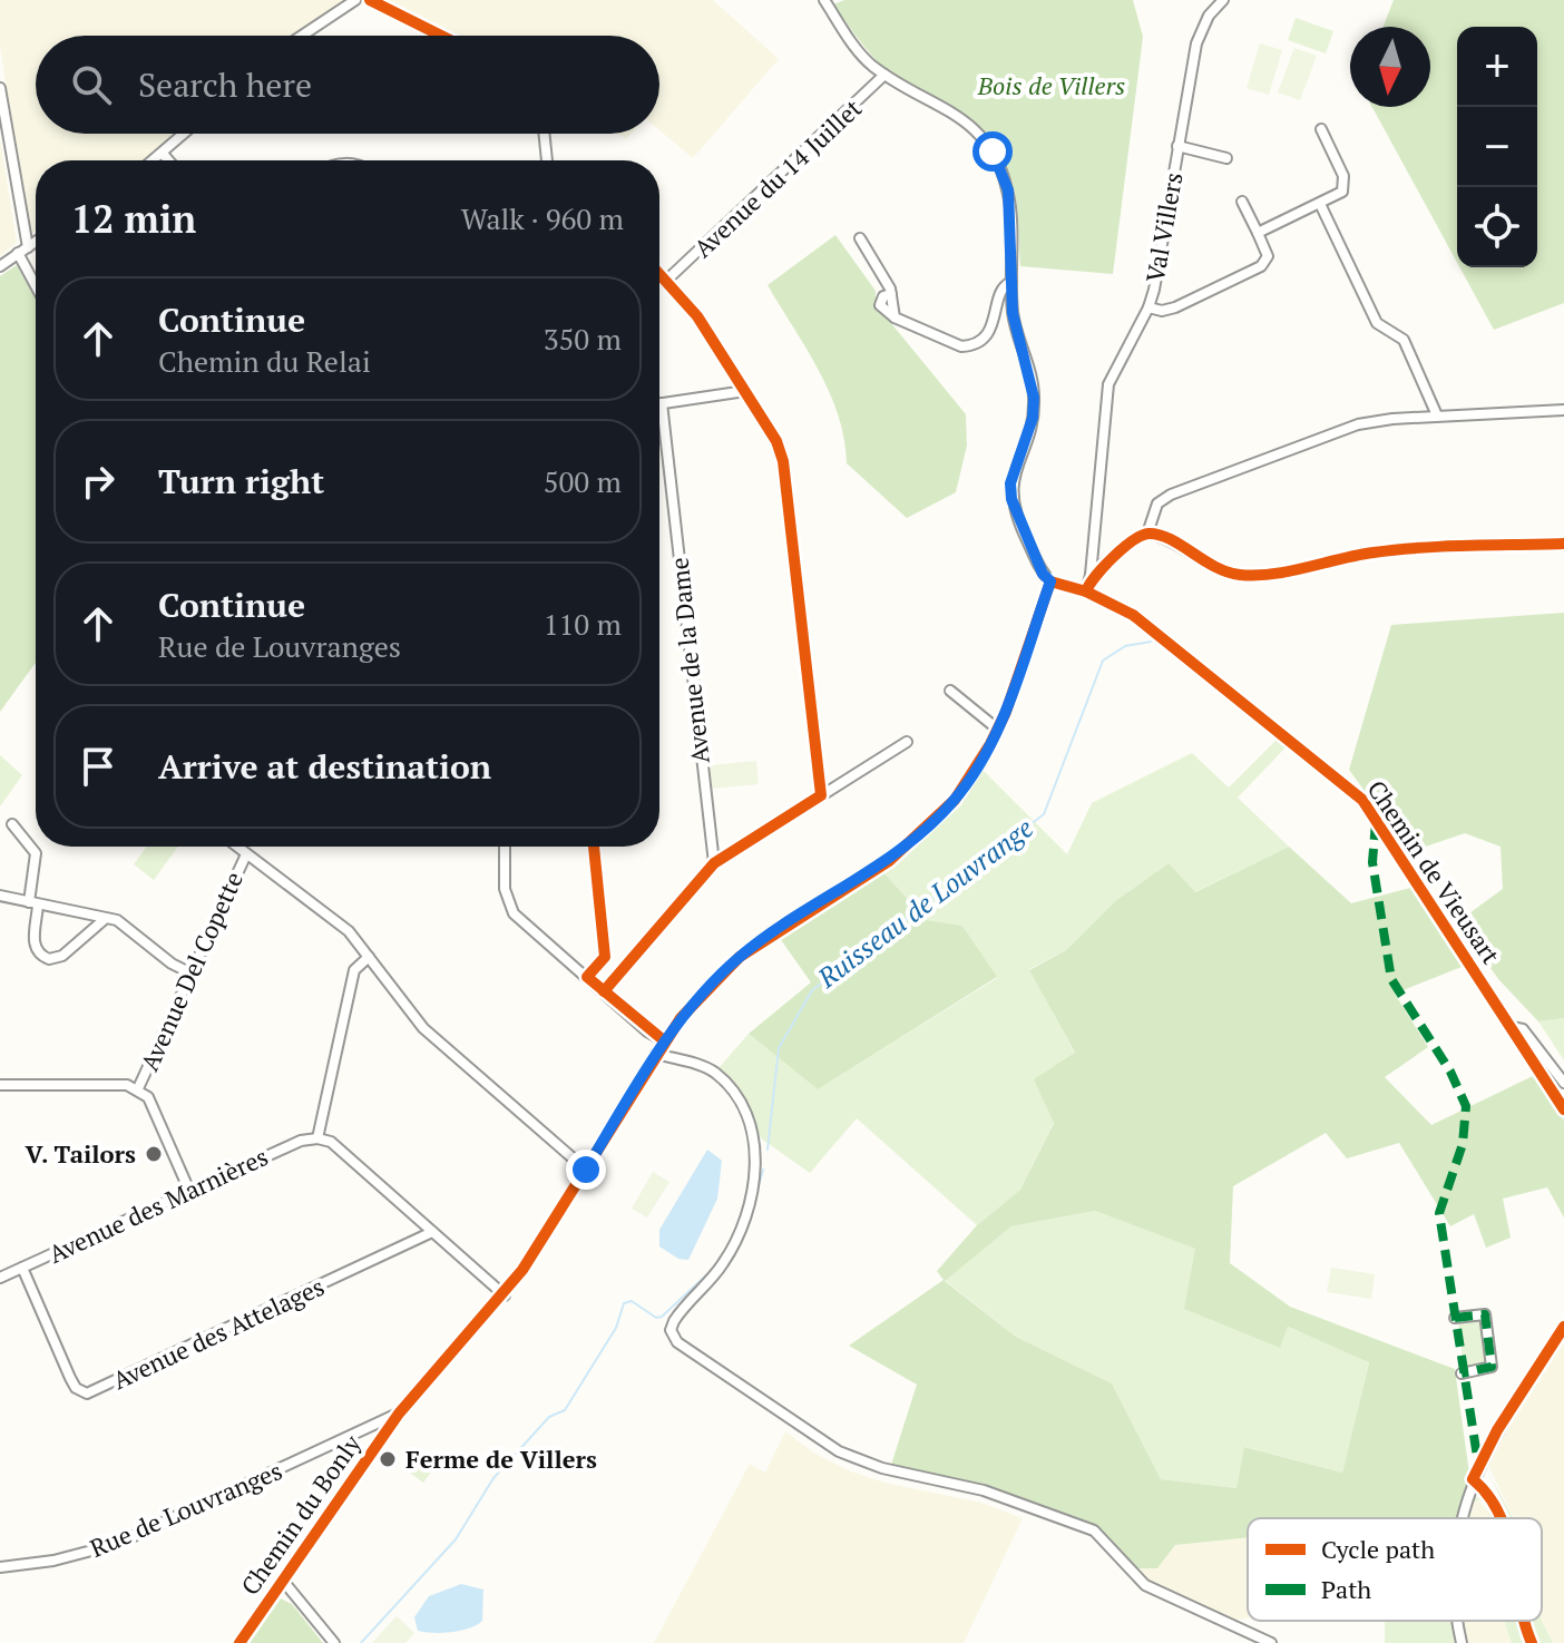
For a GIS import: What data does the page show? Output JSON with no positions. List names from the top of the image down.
{
  "streets": {
    "street": [
      "Avenue du 14 Juillet",
      "Val Villers",
      "Avenue de la Dame",
      "Chemin de Vieusart",
      "Avenue Del Copette",
      "Avenue des Marnières",
      "Avenue des Attelages",
      "Rue de Louvranges",
      "Chemin du Bonly"
    ]
  },
  "crossings": [
    ["Val Villers", "Chemin de Vieusart"],
    ["Chemin de Vieusart", "Rue de Louvranges"],
    ["Avenue des Marnières", "Avenue des Attelages"],
    ["Rue de Louvranges", "Chemin du Bonly"]
  ],
  "water": ["Ruisseau de Louvrange"],
  "parks": ["Bois de Villers"],
  "places": ["V. Tailors", "Ferme de Villers"],
  "legend": ["Cycle path", "Path"],
  "north": "bottom",
  "page": {
    "map_buttons": ["+", "−"],
    "search": "Search here",
    "heading": ["12 min", "Walk · 960 m"],
    "list": [
      ["Continue", "Chemin du Relai", "350 m"],
      ["Turn right", "500 m"],
      ["Continue", "Rue de Louvranges", "110 m"],
      "Arrive at destination"
    ]
  }
}
